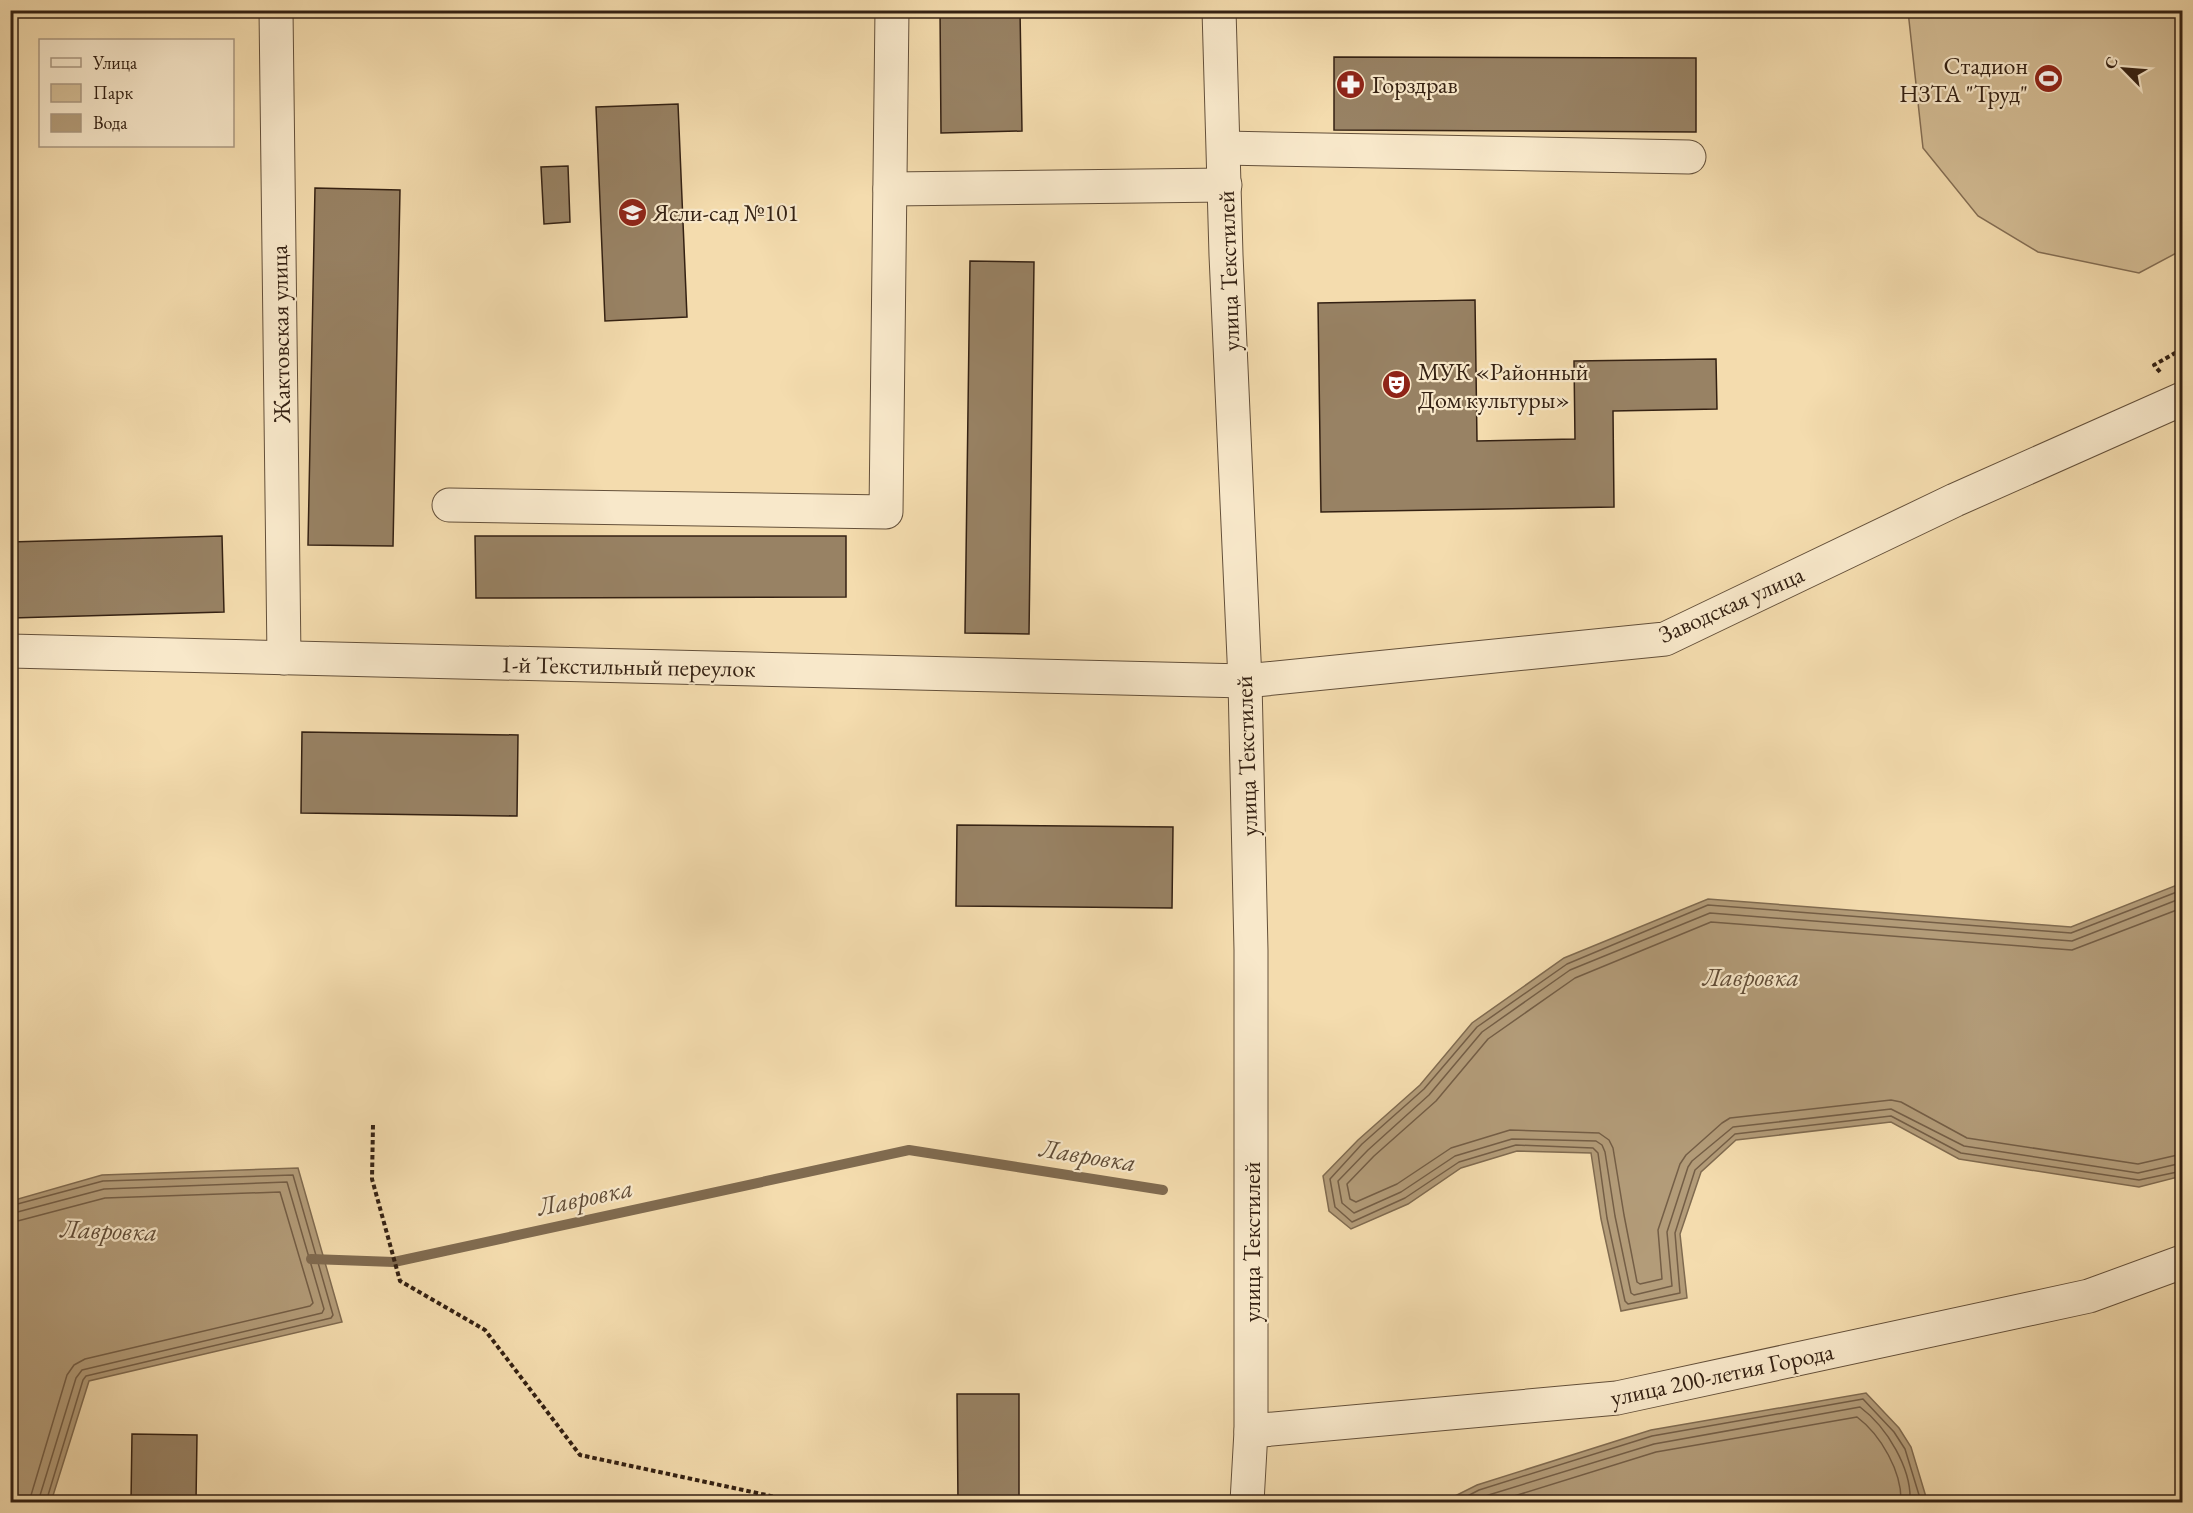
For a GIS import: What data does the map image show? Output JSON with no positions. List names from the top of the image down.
{
  "streets": {
    "street": [
      "улица Текстилей",
      "Жактовская улица",
      "Заводская улица",
      "1-й Текстильный переулок",
      "улица 200-летия Города"
    ]
  },
  "crossings": [
    ["улица Текстилей", "Заводская улица"],
    ["улица Текстилей", "1-й Текстильный переулок"],
    ["улица Текстилей", "улица 200-летия Города"],
    ["Жактовская улица", "1-й Текстильный переулок"],
    ["Заводская улица", "1-й Текстильный переулок"]
  ],
  "water": ["Лавровка"],
  "places": {
    "sports": ["Стадион НЗТА \"Труд\""],
    "pharmacy": ["Горздрав"],
    "school or university": ["Ясли-сад №101"],
    "theatre": ["МУК «Районный Дом культуры»"]
  },
  "legend": ["Улица", "Парк", "Вода"],
  "north": "top left"
}
